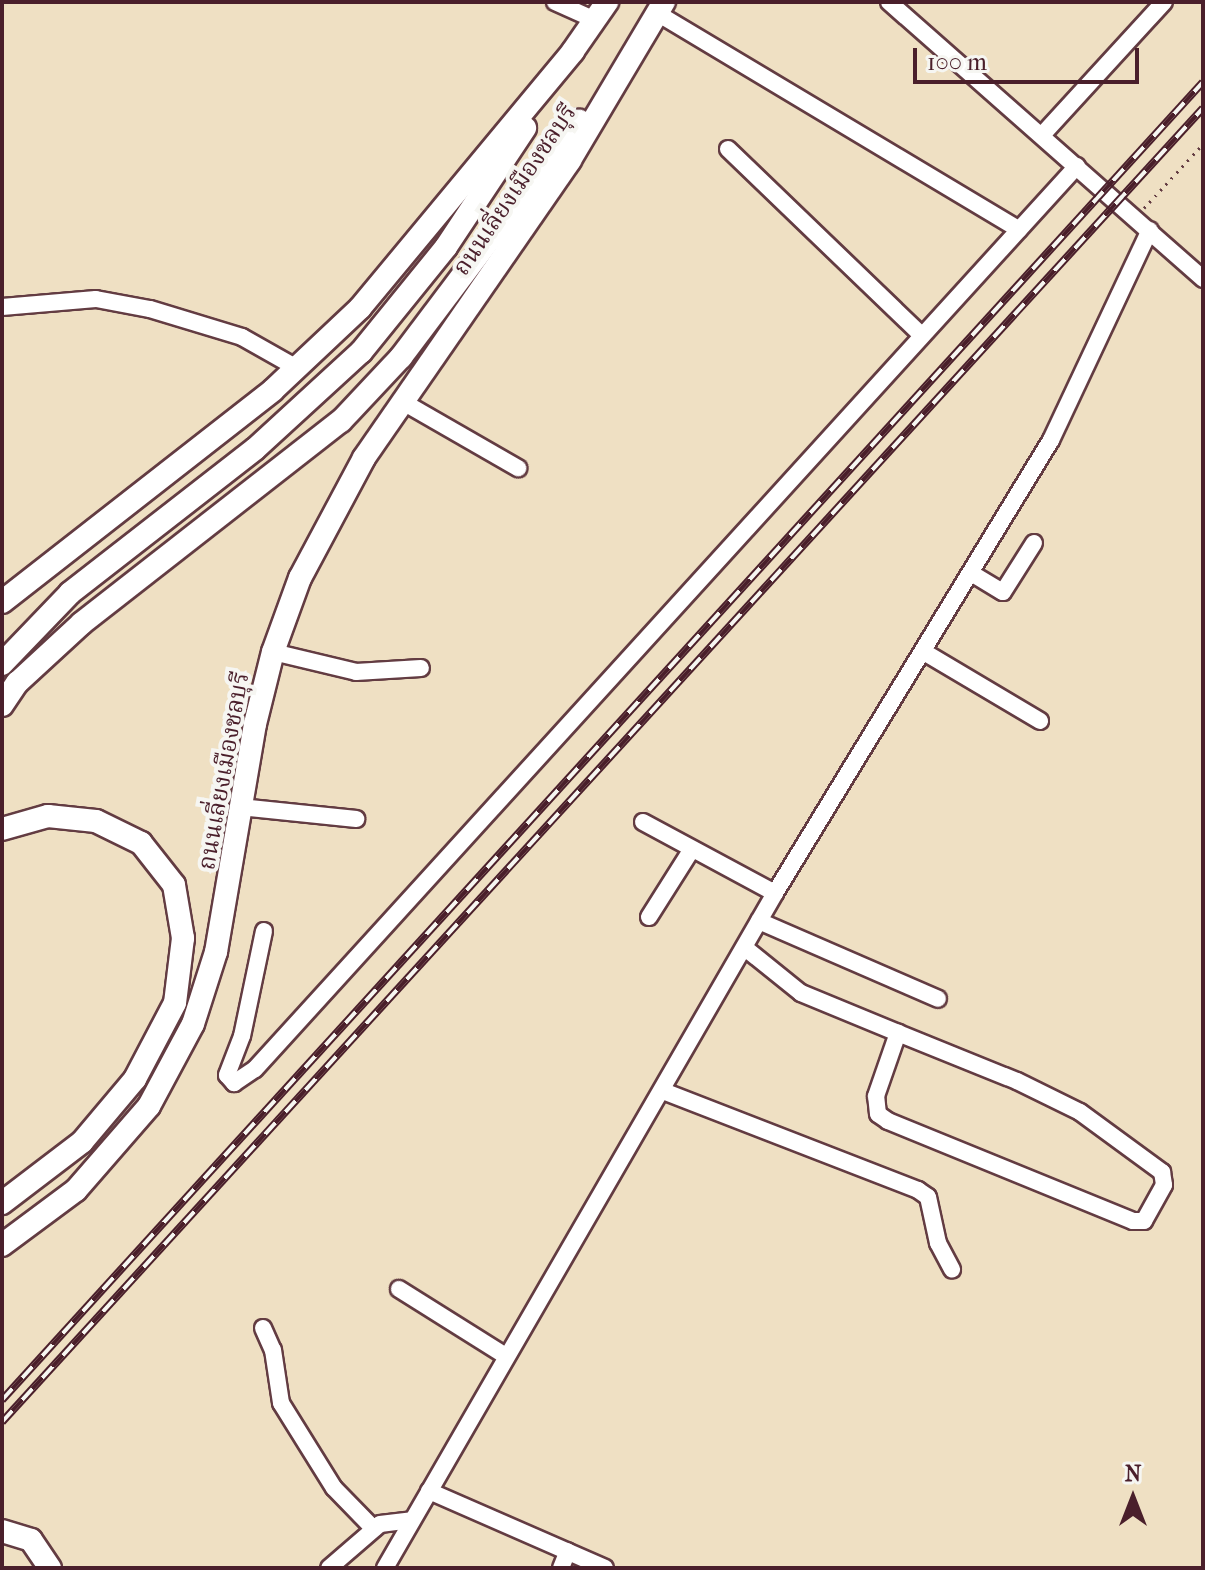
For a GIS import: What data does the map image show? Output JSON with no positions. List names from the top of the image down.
{
  "streets": {
    "highway": ["ถนนเลี่ยงเมืองชลบุรี"]
  },
  "scale_bar": "100 m",
  "north": "top"
}
